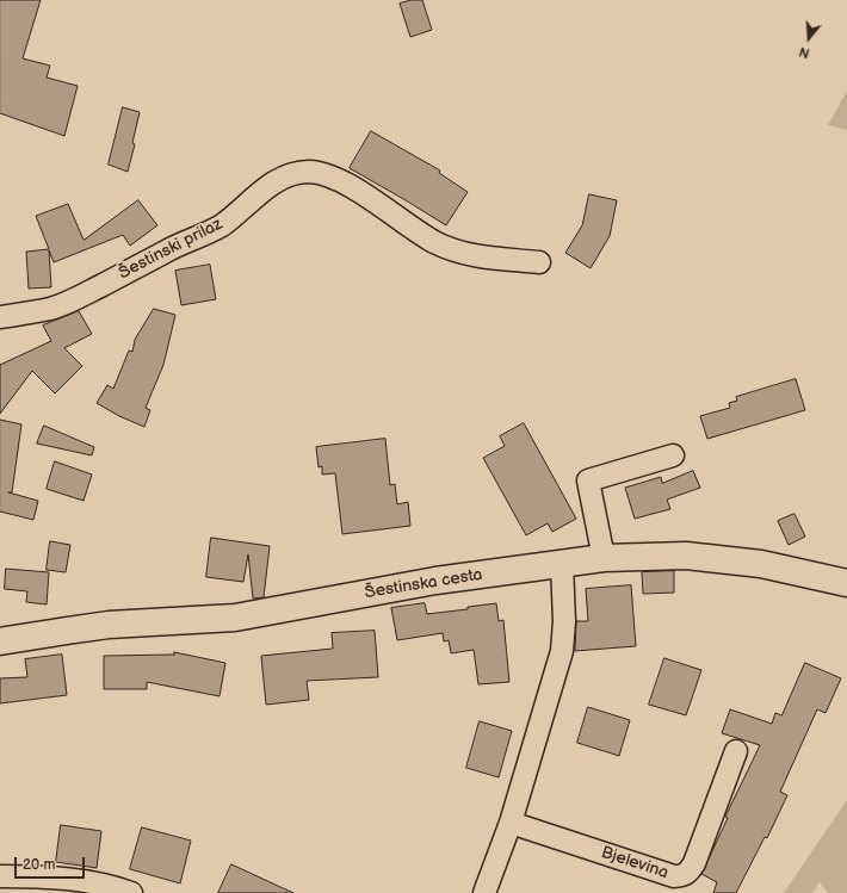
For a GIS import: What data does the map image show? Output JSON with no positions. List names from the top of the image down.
{
  "streets": {
    "main road": ["Šestinska cesta"],
    "street": ["Šestinski prilaz", "Bjelevina"]
  },
  "scale_bar": "20 m",
  "north": "bottom"
}
